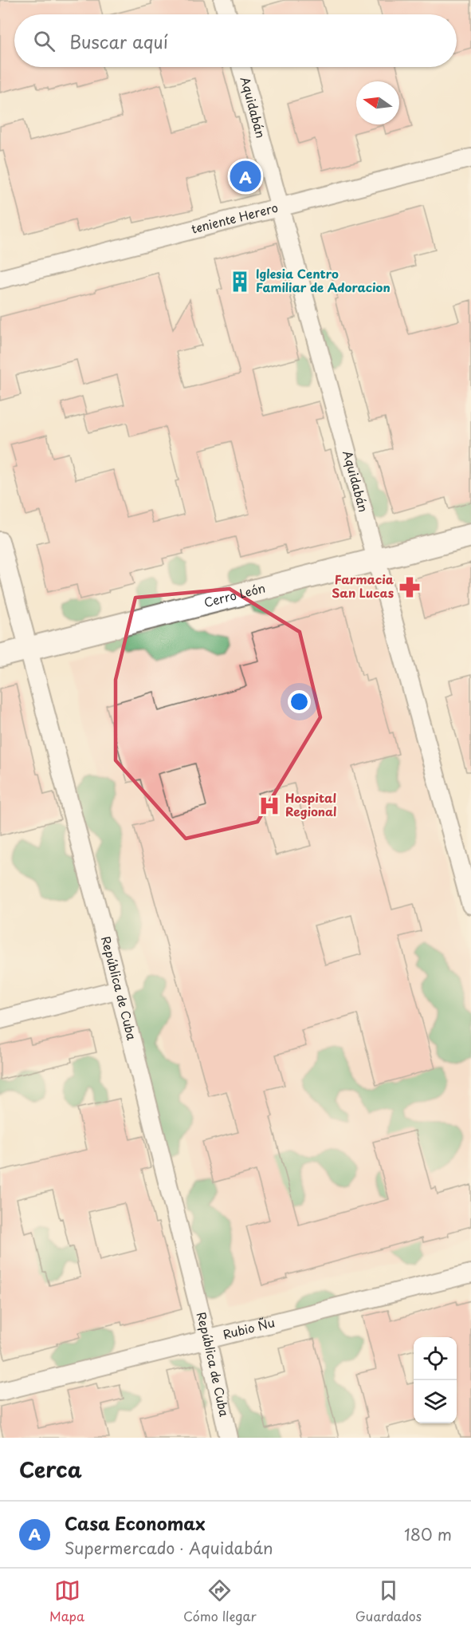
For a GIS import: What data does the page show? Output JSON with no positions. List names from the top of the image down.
{
  "streets": {
    "street": [
      "Aquidabán",
      "teniente Herero",
      "Cerro León",
      "República de Cuba",
      "Rubio Ñu"
    ]
  },
  "crossings": [
    ["Aquidabán", "teniente Herero"],
    ["Aquidabán", "Cerro León"],
    ["Cerro León", "República de Cuba"],
    ["República de Cuba", "Rubio Ñu"]
  ],
  "places": {
    "building": ["Iglesia Centro Familiar de Adoracion"],
    "pharmacy": ["Farmacia San Lucas"],
    "hospital": ["Hospital Regional"]
  },
  "north": "left",
  "page": {
    "search": "Buscar aquí",
    "pins": "A",
    "heading": "Cerca",
    "list": [
      {
        "mark": "A",
        "name": "Casa Economax",
        "note": "Supermercado · Aquidabán",
        "value": "180 m"
      }
    ],
    "nav": ["Mapa", "Cómo llegar", "Guardados"]
  }
}
